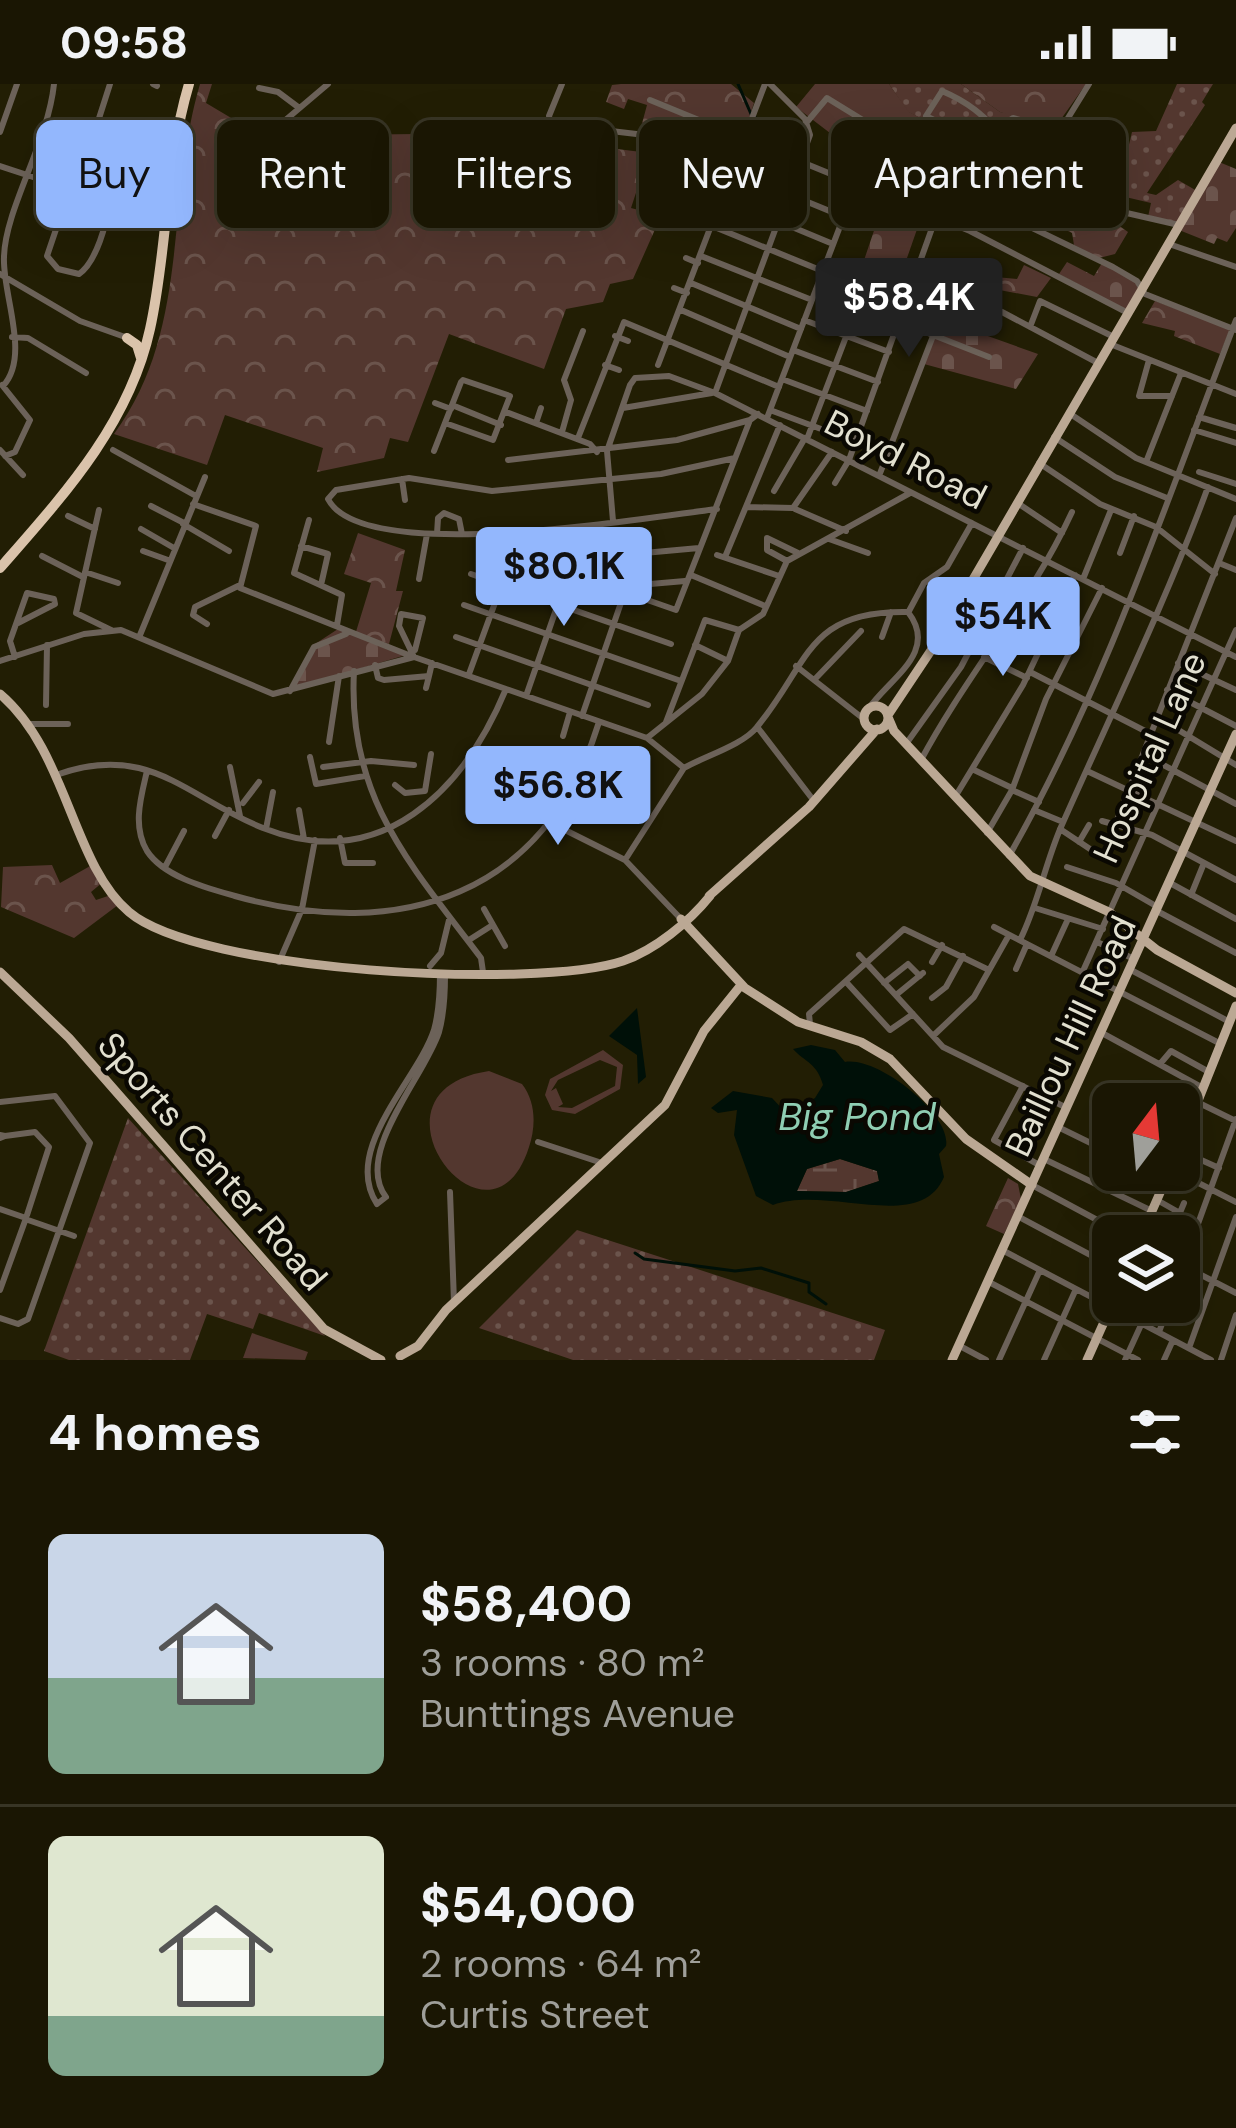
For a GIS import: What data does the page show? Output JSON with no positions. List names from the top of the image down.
{
  "streets": {
    "main road": ["Baillou Hill Road", "Sports Center Road"],
    "street": ["Boyd Road", "Hospital Lane"]
  },
  "crossings": [
    ["Boyd Road", "Hospital Lane"]
  ],
  "water": ["Big Pond"],
  "north": "top",
  "page": {
    "status": "09:58",
    "chip": [
      "Buy",
      "Rent",
      "Filters",
      "New",
      "Apartment"
    ],
    "price": [
      "$58.4K",
      "$80.1K",
      "$54K",
      "$56.8K"
    ],
    "heading": "4 homes",
    "list": [
      {
        "name": "$58,400",
        "note": "3 rooms · 80 m² · Bunttings Avenue"
      },
      {
        "name": "$54,000",
        "note": "2 rooms · 64 m² · Curtis Street"
      }
    ]
  }
}
